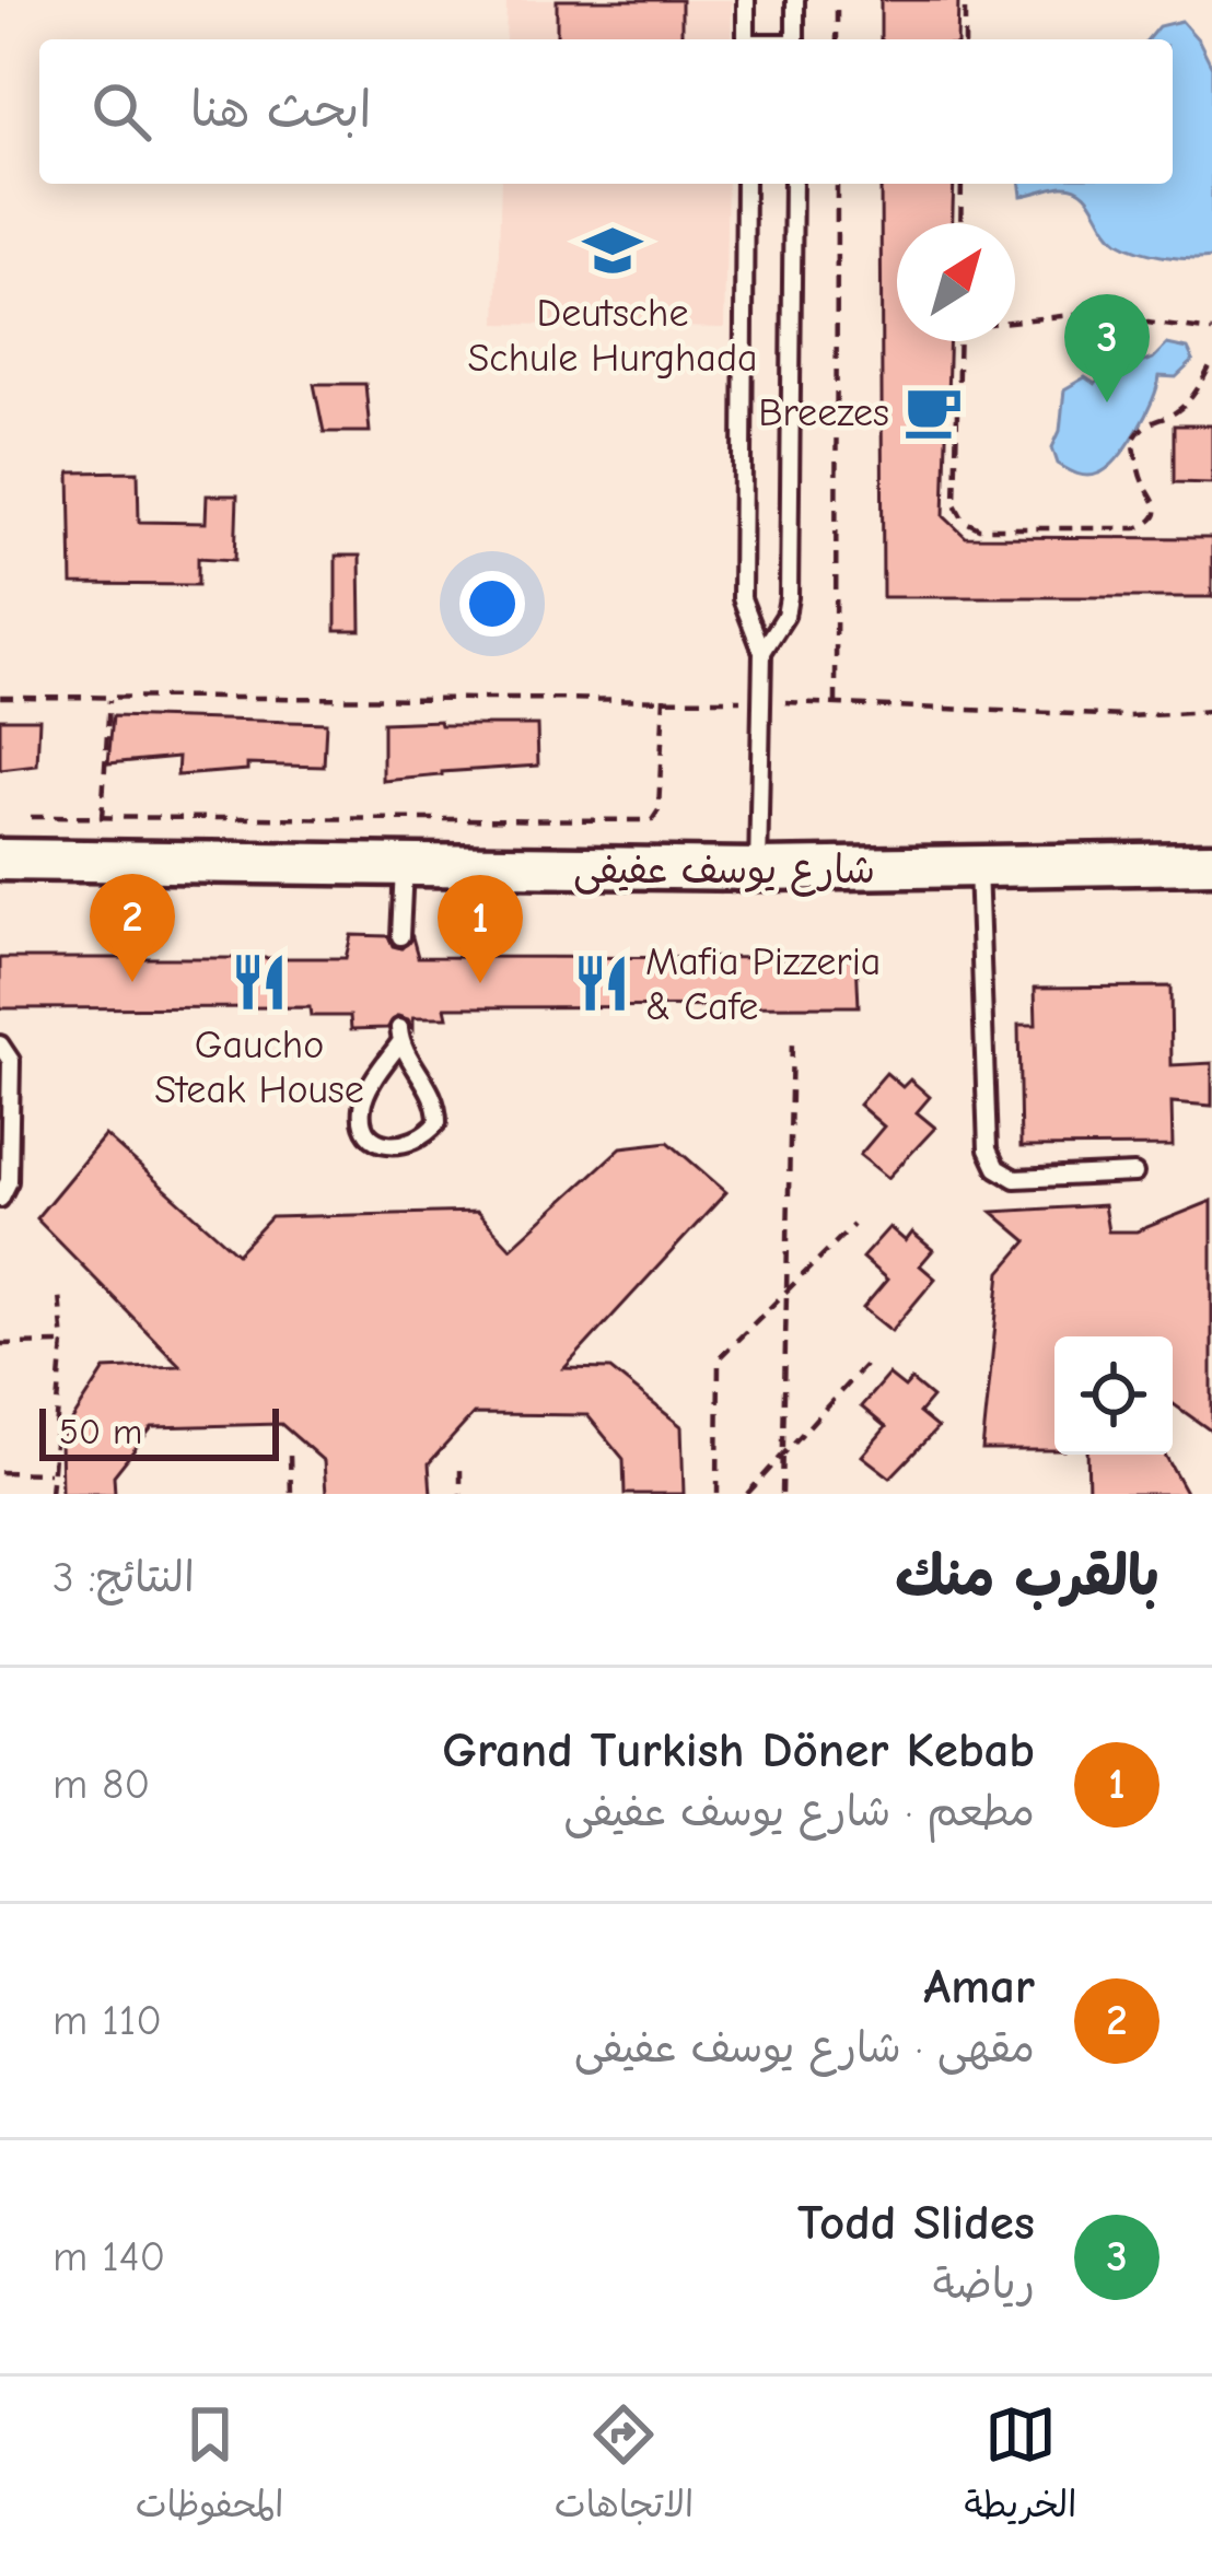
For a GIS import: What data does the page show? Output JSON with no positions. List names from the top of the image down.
{
  "streets": {
    "street": ["شارع يوسف عفيفى"]
  },
  "places": {
    "school or university": ["Deutsche Schule Hurghada"],
    "cafe": ["Breezes"],
    "restaurant": ["Gaucho Steak House", "Mafia Pizzeria & Cafe"]
  },
  "scale_bar": "50 m",
  "north": "top right",
  "page": {
    "search": "ابحث هنا",
    "pins": ["3", "2", "1"],
    "scale": "50 m",
    "heading": ["بالقرب منك", "النتائج: 3"],
    "list": [
      {
        "mark": "1",
        "name": "Grand Turkish Döner Kebab",
        "note": "مطعم · شارع يوسف عفيفى",
        "value": "80 m"
      },
      {
        "mark": "2",
        "name": "Amar",
        "note": "مقهى · شارع يوسف عفيفى",
        "value": "110 m"
      },
      {
        "mark": "3",
        "name": "Todd Slides",
        "note": "رياضة",
        "value": "140 m"
      }
    ],
    "nav": ["الخريطة", "الاتجاهات", "المحفوظات"]
  }
}
